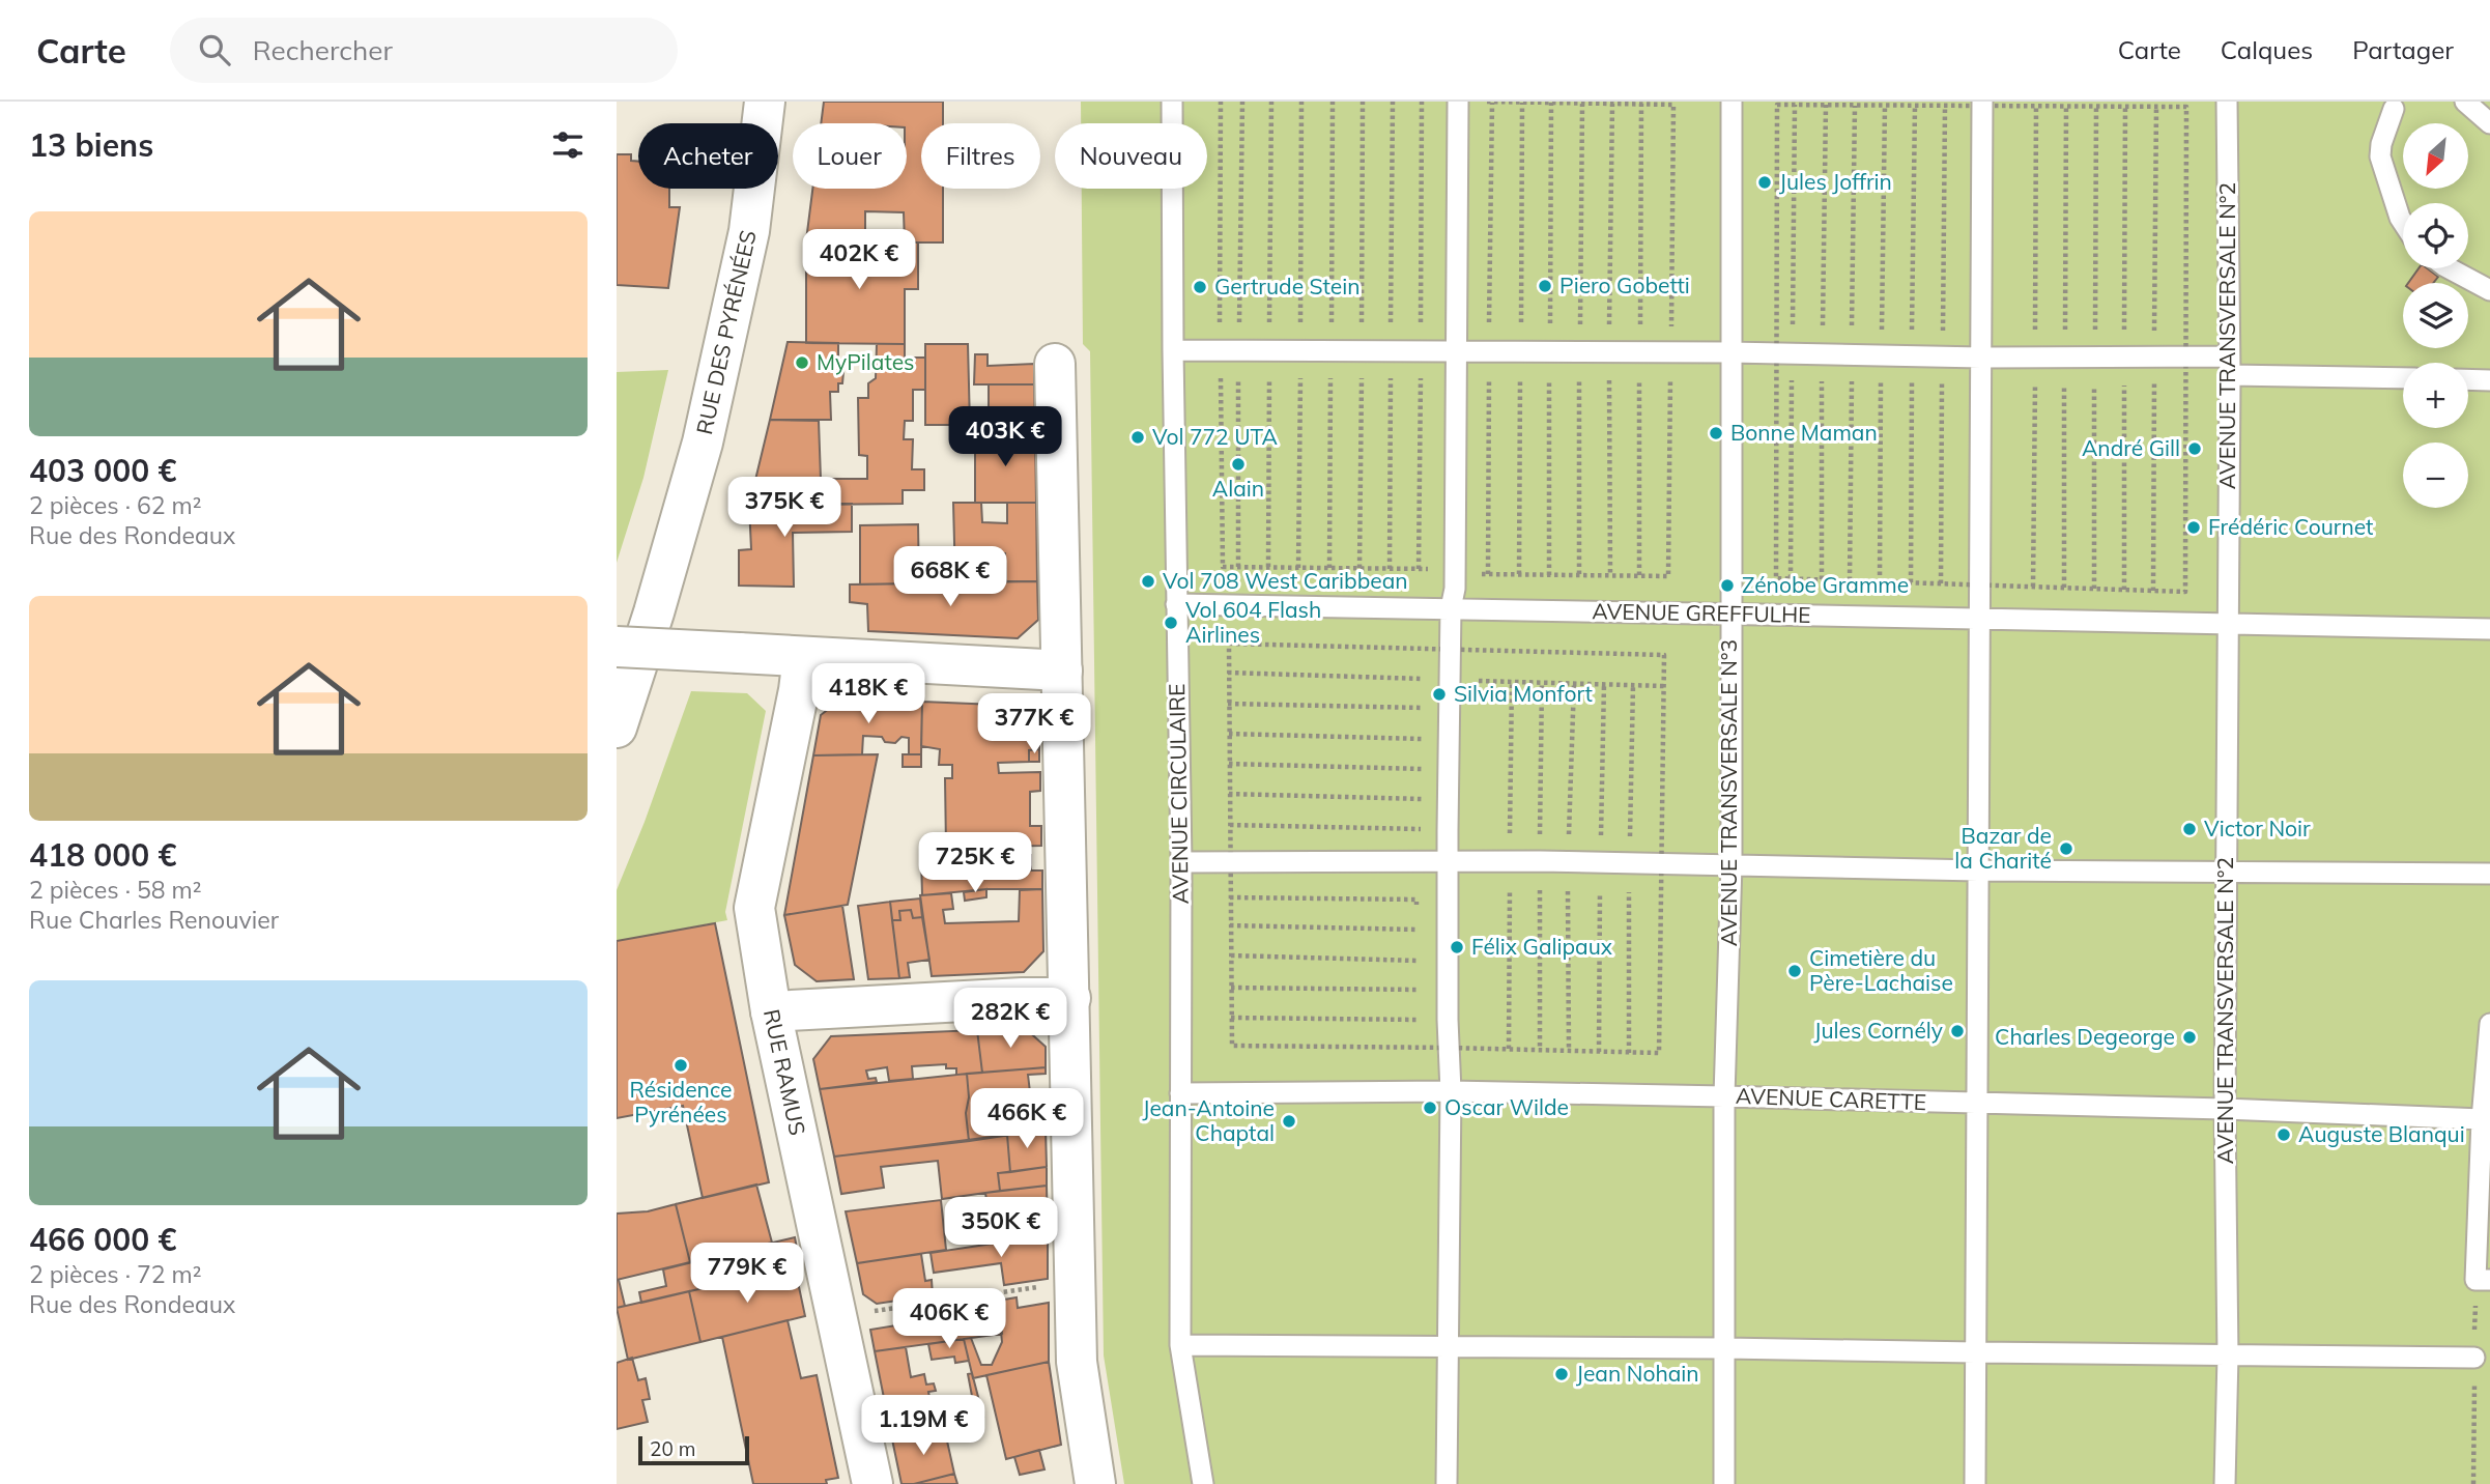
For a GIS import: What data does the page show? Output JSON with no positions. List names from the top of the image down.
{
  "streets": {
    "street": ["RUE DES PYRÉNÉES", "RUE RAMUS"],
    "lane": [
      "AVENUE TRANSVERSALE N°2",
      "AVENUE GREFFULHE",
      "AVENUE TRANSVERSALE N°3",
      "AVENUE CIRCULAIRE",
      "AVENUE CARETTE"
    ]
  },
  "crossings": [
    ["AVENUE TRANSVERSALE N°2", "AVENUE GREFFULHE"],
    ["AVENUE TRANSVERSALE N°2", "AVENUE CARETTE"],
    ["AVENUE GREFFULHE", "AVENUE TRANSVERSALE N°3"],
    ["AVENUE GREFFULHE", "AVENUE CIRCULAIRE"],
    ["AVENUE TRANSVERSALE N°3", "AVENUE CARETTE"],
    ["AVENUE CIRCULAIRE", "AVENUE CARETTE"]
  ],
  "places": [
    "Jules Joffrin",
    "Piero Gobetti",
    "Gertrude Stein",
    "MyPilates",
    "Bonne Maman",
    "Vol 772 UTA",
    "André Gill",
    "Alain",
    "Frédéric Cournet",
    "Vol 708 West Caribbean",
    "Zénobe Gramme",
    "Vol 604 Flash Airlines",
    "Silvia Monfort",
    "Victor Noir",
    "Bazar de la Charité",
    "Félix Galipaux",
    "Cimetière du Père-Lachaise",
    "Jules Cornély",
    "Charles Degeorge",
    "Résidence Pyrénées",
    "Oscar Wilde",
    "Jean-Antoine Chaptal",
    "Auguste Blanqui",
    "Jean Nohain"
  ],
  "scale_bar": "20 m",
  "north": "bottom left",
  "page": {
    "header": "Carte",
    "search": "Rechercher",
    "nav": ["Carte", "Calques", "Partager"],
    "heading": "13 biens",
    "map_buttons": ["+", "−"],
    "chip": [
      "Acheter",
      "Louer",
      "Filtres",
      "Nouveau"
    ],
    "list": [
      {
        "name": "403 000 €",
        "note": "2 pièces · 62 m² · Rue des Rondeaux"
      },
      {
        "name": "418 000 €",
        "note": "2 pièces · 58 m² · Rue Charles Renouvier"
      },
      {
        "name": "466 000 €",
        "note": "2 pièces · 72 m² · Rue des Rondeaux"
      }
    ],
    "price": [
      "402K €",
      "403K €",
      "375K €",
      "668K €",
      "418K €",
      "377K €",
      "725K €",
      "282K €",
      "466K €",
      "350K €",
      "779K €",
      "406K €",
      "1.19M €"
    ],
    "scale": "20 m"
  }
}
